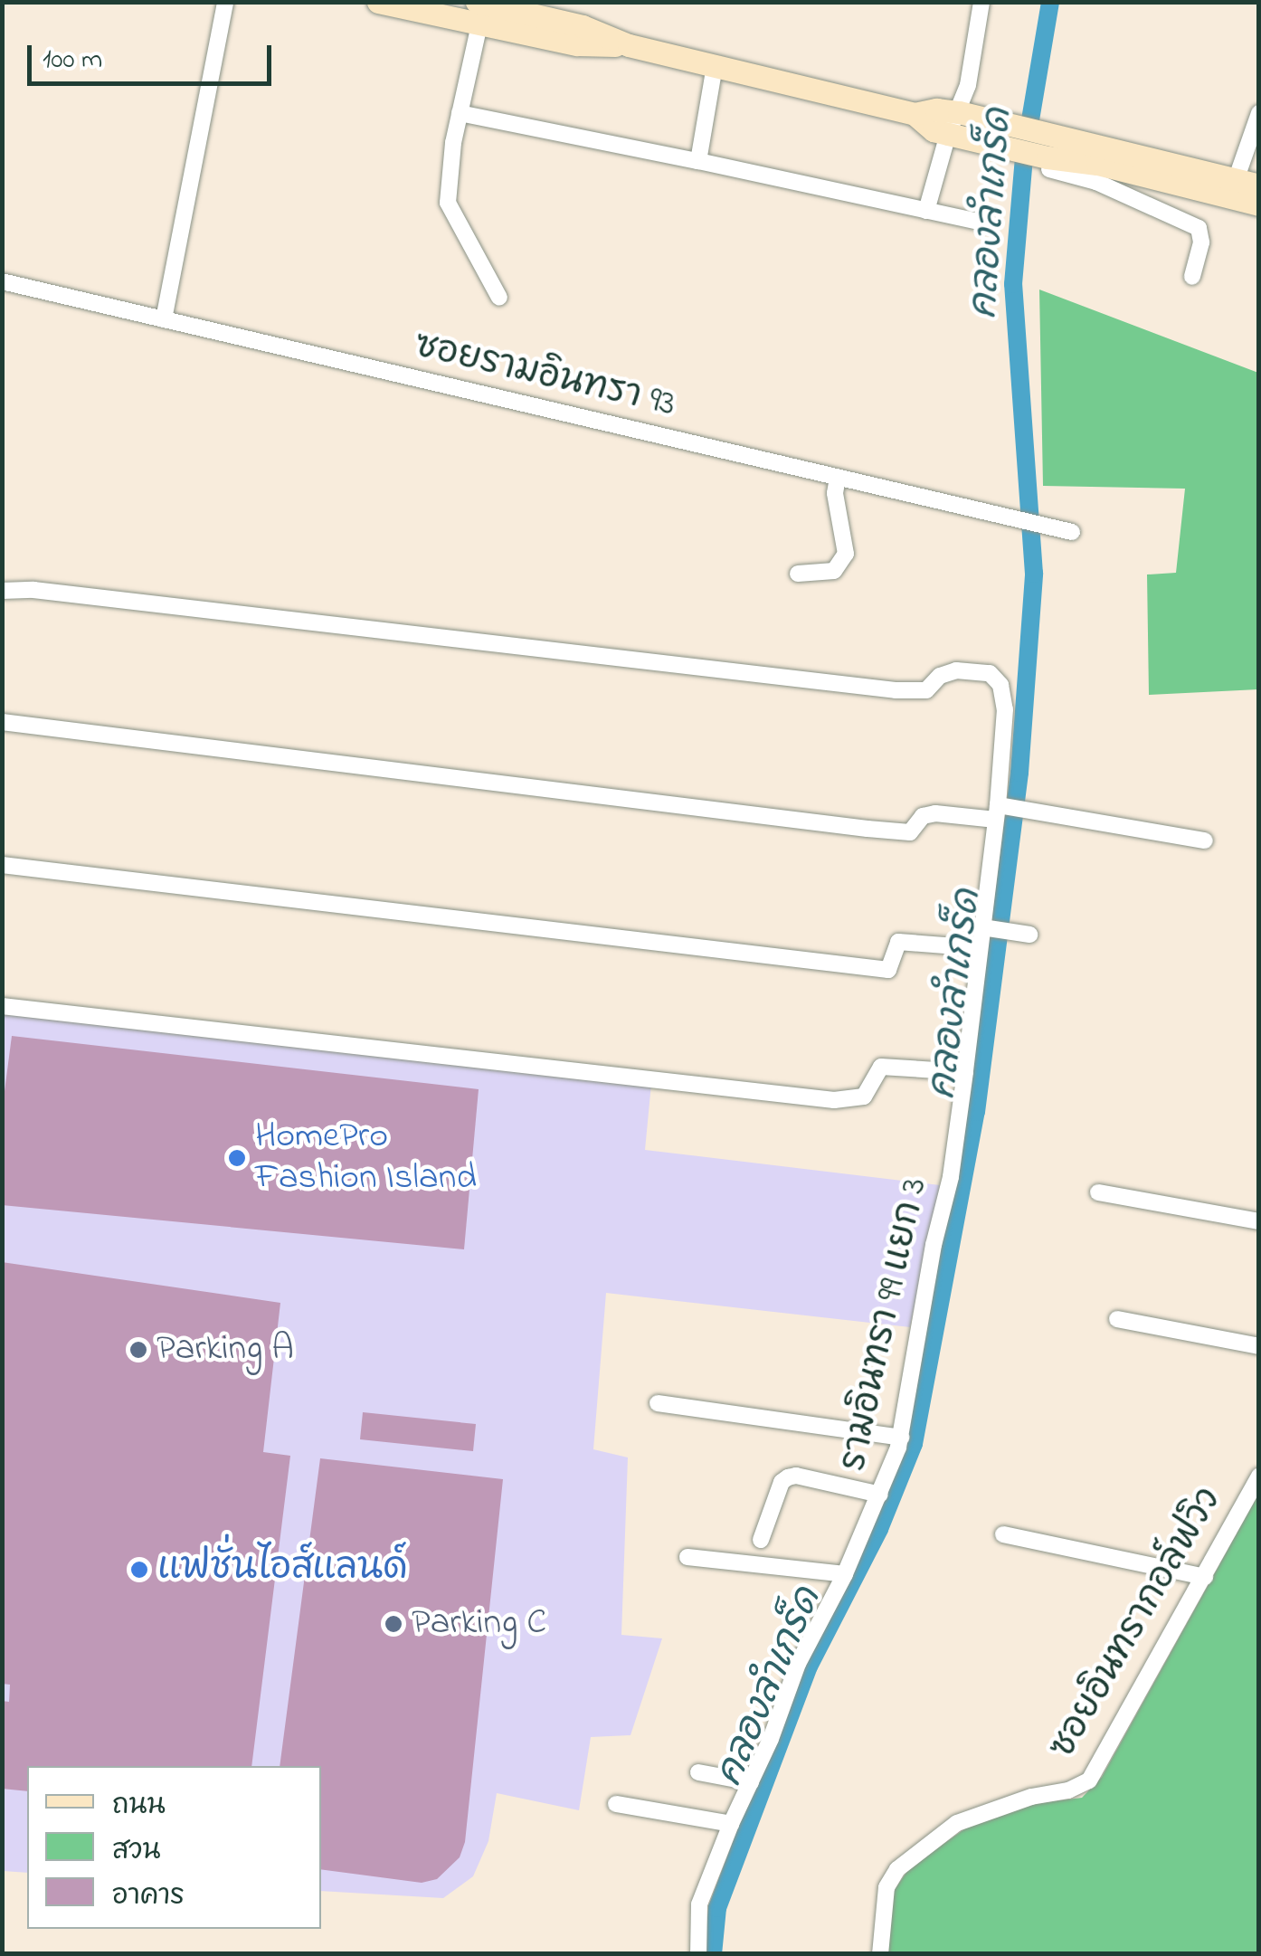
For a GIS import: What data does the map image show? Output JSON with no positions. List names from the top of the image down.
{
  "streets": {
    "street": ["ซอยรามอินทรา 93", "รามอินทรา 99 แยก 3", "ซอยอินทรากอล์ฟวิว"]
  },
  "water": ["คลองลำเกร็ด"],
  "places": [
    "HomePro Fashion Island",
    "Parking A",
    "แฟชั่นไอส์แลนด์",
    "Parking C"
  ],
  "legend": ["ถนน", "สวน", "อาคาร"],
  "scale_bar": "100 m"
}
